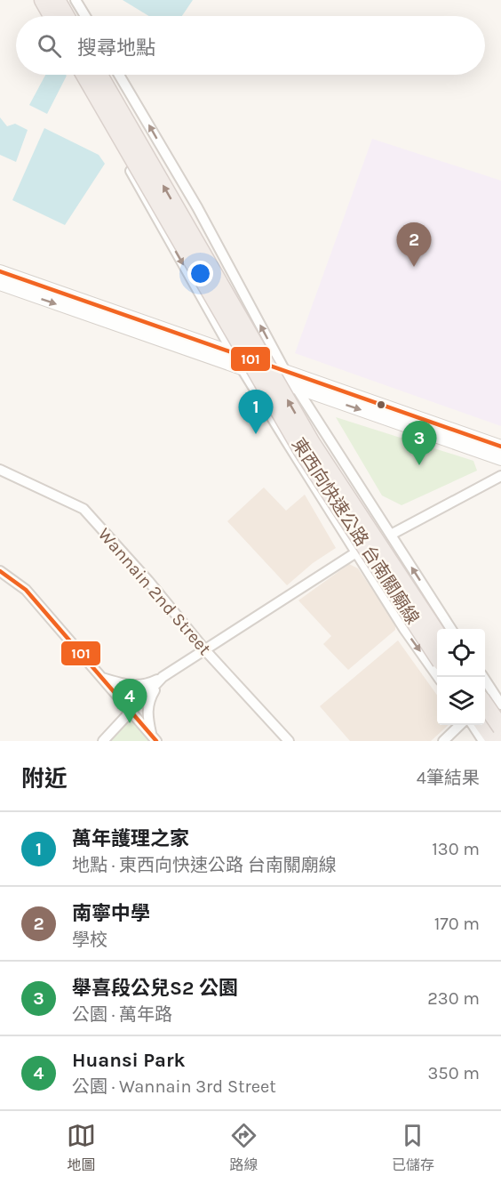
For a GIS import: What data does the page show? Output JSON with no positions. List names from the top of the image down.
{
  "streets": {
    "highway": ["東西向快速公路 台南關廟線"],
    "street": ["Wannain 2nd Street"]
  },
  "lines": ["transit line 101"],
  "page": {
    "search": "搜尋地點",
    "pins": [
      "2",
      "1",
      "3",
      "4"
    ],
    "heading": ["附近", "4筆結果"],
    "list": [
      {
        "mark": "1",
        "name": "萬年護理之家",
        "note": "地點 · 東西向快速公路 台南關廟線",
        "value": "130 m"
      },
      {
        "mark": "2",
        "name": "南寧中學",
        "note": "學校",
        "value": "170 m"
      },
      {
        "mark": "3",
        "name": "舉喜段公兒S2 公園",
        "note": "公園 · 萬年路",
        "value": "230 m"
      },
      {
        "mark": "4",
        "name": "Huansi Park",
        "note": "公園 · Wannain 3rd Street",
        "value": "350 m"
      }
    ],
    "nav": ["地圖", "路線", "已儲存"]
  }
}
